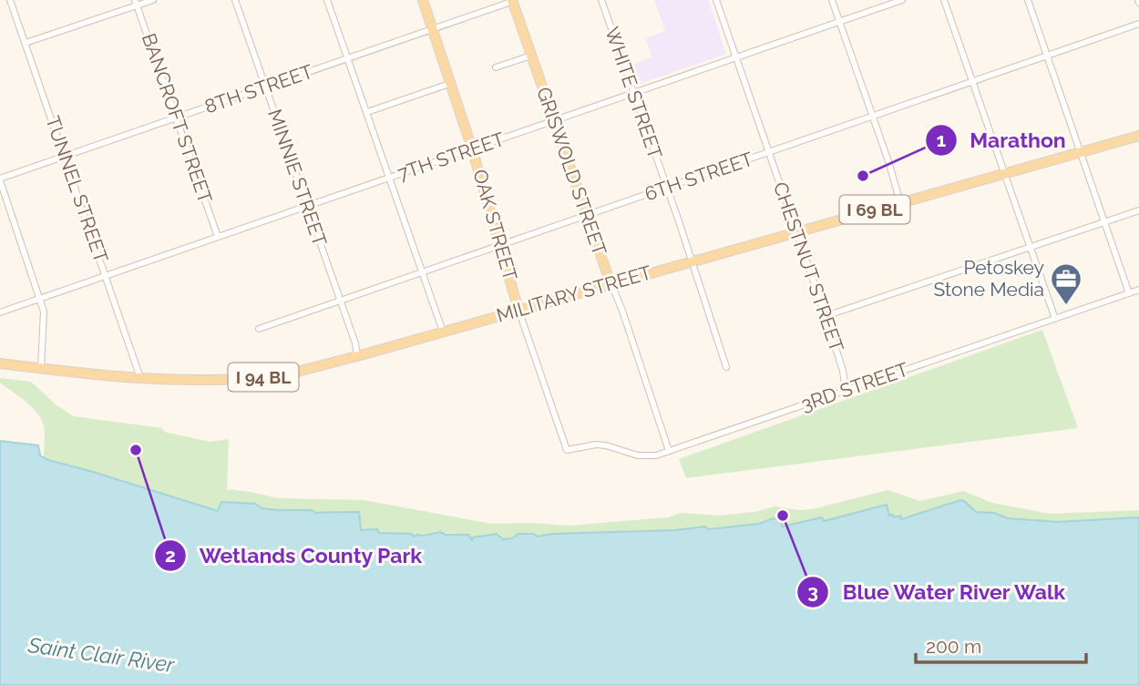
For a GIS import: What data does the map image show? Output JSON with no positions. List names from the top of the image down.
{
  "streets": {
    "main road": [
      "GRISWOLD STREET",
      "I 69 BL",
      "OAK STREET",
      "MILITARY STREET",
      "I 94 BL"
    ],
    "street": [
      "8TH STREET",
      "WHITE STREET",
      "BANCROFT STREET",
      "7TH STREET",
      "6TH STREET",
      "MINNIE STREET",
      "TUNNEL STREET",
      "CHESTNUT STREET",
      "3RD STREET"
    ]
  },
  "crossings": [
    ["8TH STREET", "BANCROFT STREET"],
    ["8TH STREET", "GRISWOLD STREET"],
    ["8TH STREET", "MINNIE STREET"],
    ["8TH STREET", "TUNNEL STREET"],
    ["8TH STREET", "OAK STREET"],
    ["WHITE STREET", "7TH STREET"],
    ["WHITE STREET", "6TH STREET"],
    ["WHITE STREET", "MILITARY STREET"],
    ["BANCROFT STREET", "7TH STREET"],
    ["7TH STREET", "GRISWOLD STREET"],
    ["7TH STREET", "MINNIE STREET"],
    ["7TH STREET", "TUNNEL STREET"],
    ["7TH STREET", "OAK STREET"],
    ["7TH STREET", "CHESTNUT STREET"],
    ["GRISWOLD STREET", "6TH STREET"],
    ["GRISWOLD STREET", "MILITARY STREET"],
    ["GRISWOLD STREET", "3RD STREET"],
    ["6TH STREET", "MINNIE STREET"],
    ["6TH STREET", "OAK STREET"],
    ["6TH STREET", "CHESTNUT STREET"],
    ["MINNIE STREET", "MILITARY STREET"],
    ["TUNNEL STREET", "MILITARY STREET"],
    ["OAK STREET", "MILITARY STREET"],
    ["OAK STREET", "3RD STREET"],
    ["CHESTNUT STREET", "MILITARY STREET"],
    ["CHESTNUT STREET", "3RD STREET"]
  ],
  "water": ["Saint Clair River"],
  "places": {
    "other": ["Marathon", "Wetlands County Park", "Blue Water River Walk"],
    "office": ["Petoskey Stone Media"]
  },
  "scale_bar": "200 m"
}
